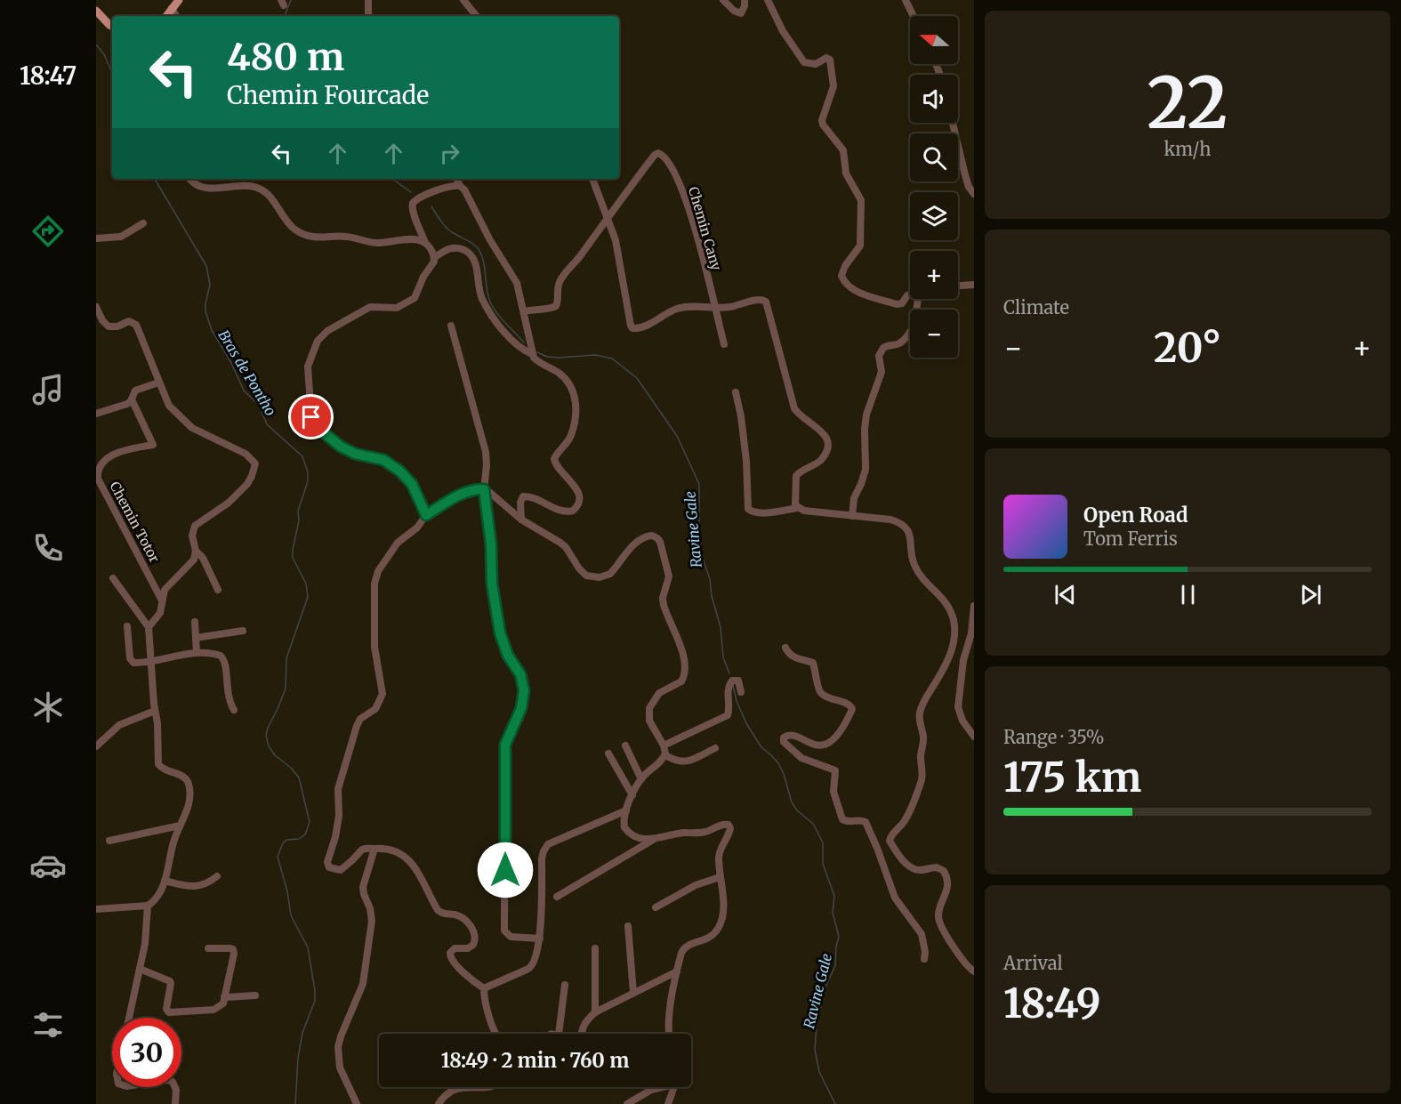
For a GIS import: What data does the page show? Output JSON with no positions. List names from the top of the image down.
{
  "streets": {
    "street": ["Chemin Cany", "Chemin Totor"]
  },
  "water": ["Bras de Pontho", "Ravine Gale"],
  "north": "left",
  "page": {
    "tabs": "18:47",
    "tile": [
      ["22", "km/h"],
      "Climate",
      ["Range · 35%", "175 km"],
      ["Arrival", "18:49"]
    ],
    "map_buttons": ["+", "−"],
    "turn": ["480 m", "Chemin Fourcade"],
    "heat": ["−", "20°", "+"],
    "song": ["Open Road", "Tom Ferris"],
    "limit": "30",
    "trip": "18:49 · 2 min · 760 m"
  }
}
